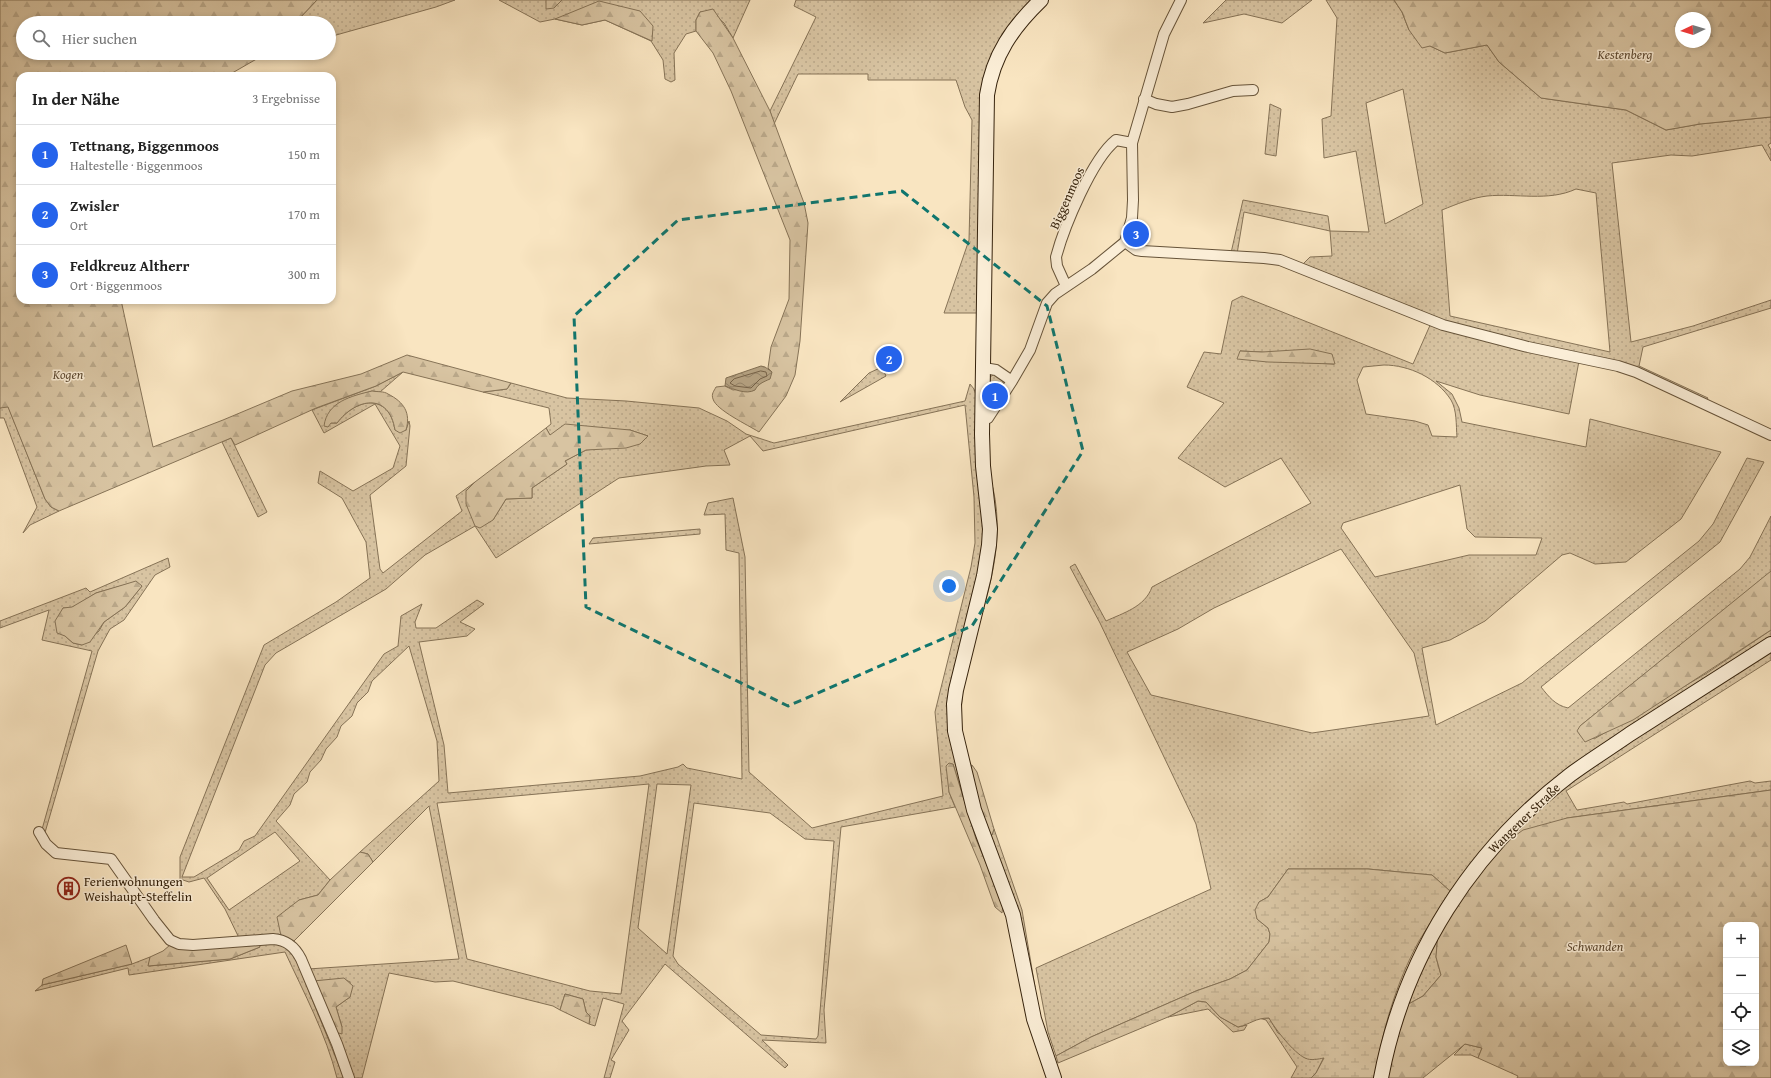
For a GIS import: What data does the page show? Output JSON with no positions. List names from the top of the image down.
{
  "streets": {
    "main road": ["Wangener Straße"],
    "street": ["Biggenmoos"]
  },
  "parks": ["Kestenberg", "Kogen", "Schwanden"],
  "places": {
    "building": ["Ferienwohnungen Weishaupt-Steffelin"]
  },
  "north": "left",
  "page": {
    "search": "Hier suchen",
    "heading": ["In der Nähe", "3 Ergebnisse"],
    "list": [
      {
        "mark": "1",
        "name": "Tettnang, Biggenmoos",
        "note": "Haltestelle · Biggenmoos",
        "value": "150 m"
      },
      {
        "mark": "2",
        "name": "Zwisler",
        "note": "Ort",
        "value": "170 m"
      },
      {
        "mark": "3",
        "name": "Feldkreuz Altherr",
        "note": "Ort · Biggenmoos",
        "value": "300 m"
      }
    ],
    "pins": ["3", "2", "1"],
    "map_buttons": ["+", "−"]
  }
}
